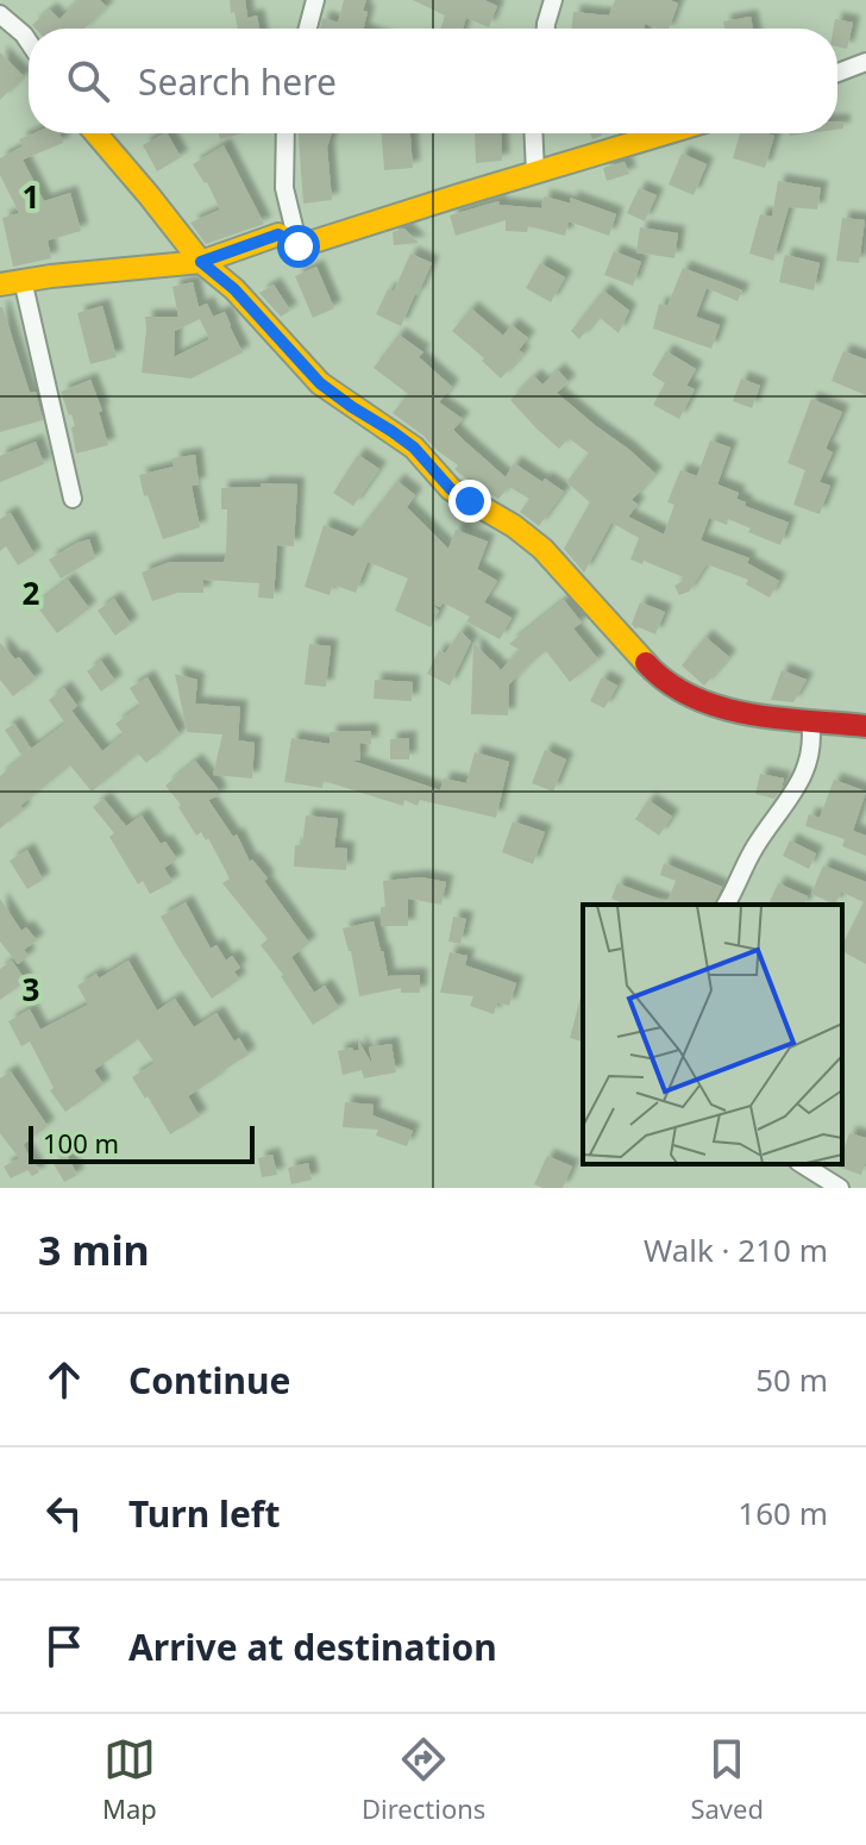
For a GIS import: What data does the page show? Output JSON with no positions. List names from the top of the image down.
{
  "scale_bar": "100 m",
  "page": {
    "search": "Search here",
    "scale": "100 m",
    "heading": ["3 min", "Walk · 210 m"],
    "list": [
      ["Continue", "50 m"],
      ["Turn left", "160 m"],
      "Arrive at destination"
    ],
    "nav": ["Map", "Directions", "Saved"]
  },
  "grid": {
    "rows": ["1", "2", "3"]
  }
}
